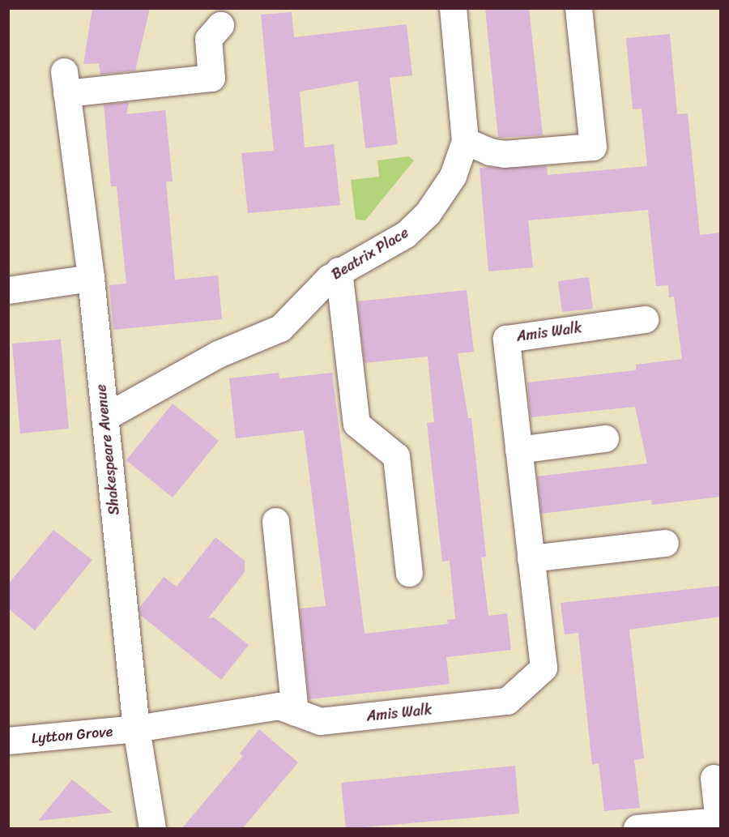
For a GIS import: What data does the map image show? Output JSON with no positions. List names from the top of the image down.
{
  "streets": {
    "street": [
      "Beatrix Place",
      "Amis Walk",
      "Shakespeare Avenue",
      "Lytton Grove"
    ]
  },
  "crossings": [
    ["Beatrix Place", "Shakespeare Avenue"],
    ["Amis Walk", "Shakespeare Avenue"],
    ["Amis Walk", "Lytton Grove"],
    ["Shakespeare Avenue", "Lytton Grove"]
  ]
}
